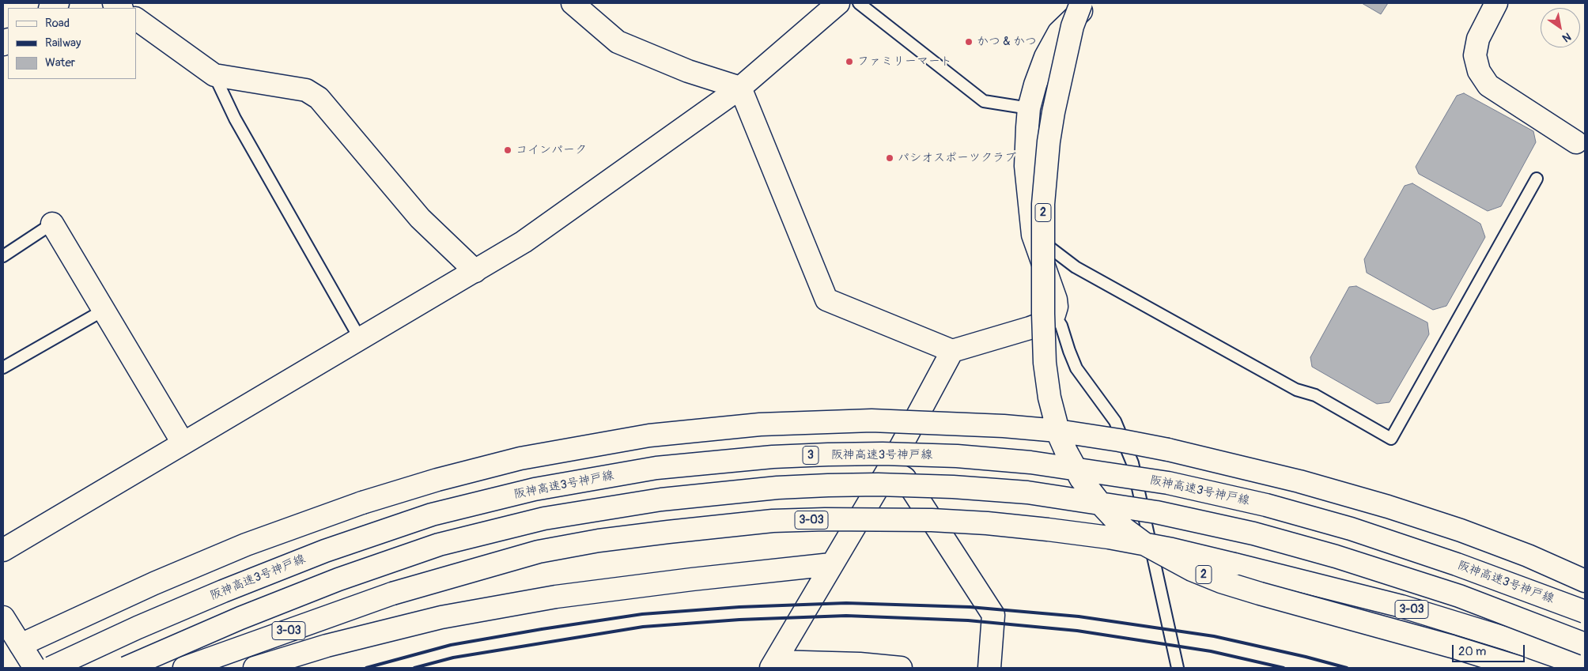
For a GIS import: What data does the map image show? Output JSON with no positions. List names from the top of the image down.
{
  "streets": {
    "main road": [
      "2",
      "3",
      "阪神高速3号神戸線",
      "3-03"
    ]
  },
  "places": [
    "かつ & かつ",
    "ファミリーマート",
    "コインパーク",
    "パシオスポーツクラブ"
  ],
  "legend": ["Road", "Railway", "Water"],
  "scale_bar": "20 m",
  "north": "bottom right"
}
